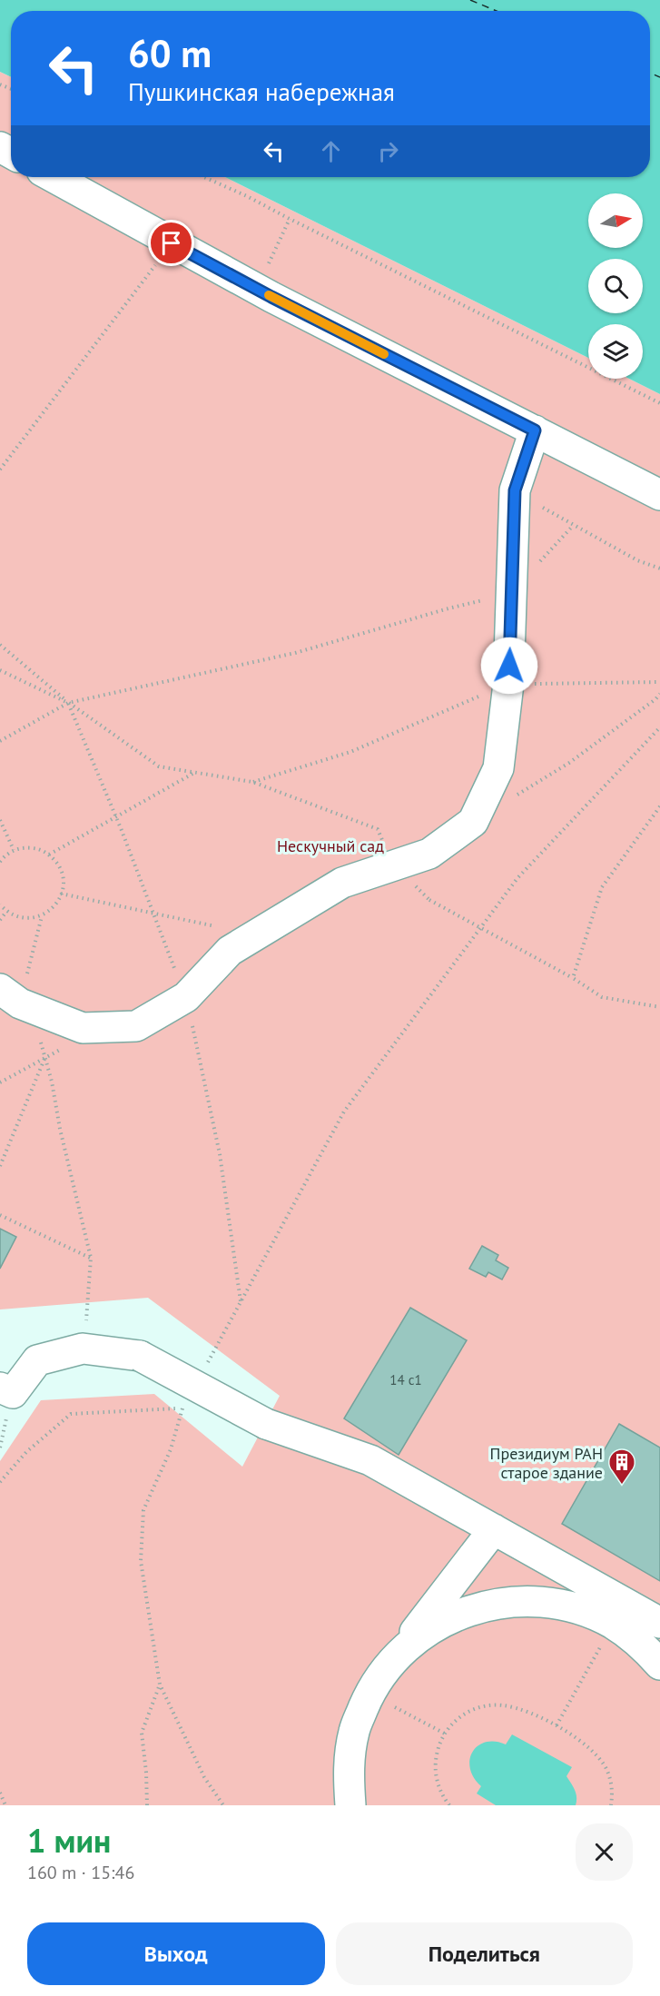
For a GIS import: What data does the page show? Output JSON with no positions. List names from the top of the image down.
{
  "parks": ["Нескучный сад"],
  "places": {
    "building": ["Президиум РАН старое здание"]
  },
  "house_numbers": ["14 с1"],
  "north": "right",
  "page": {
    "turn": ["60 m", "Пушкинская набережная"],
    "heading": ["1 мин", "160 m · 15:46"],
    "buttons": ["Выход", "Поделиться"]
  }
}
